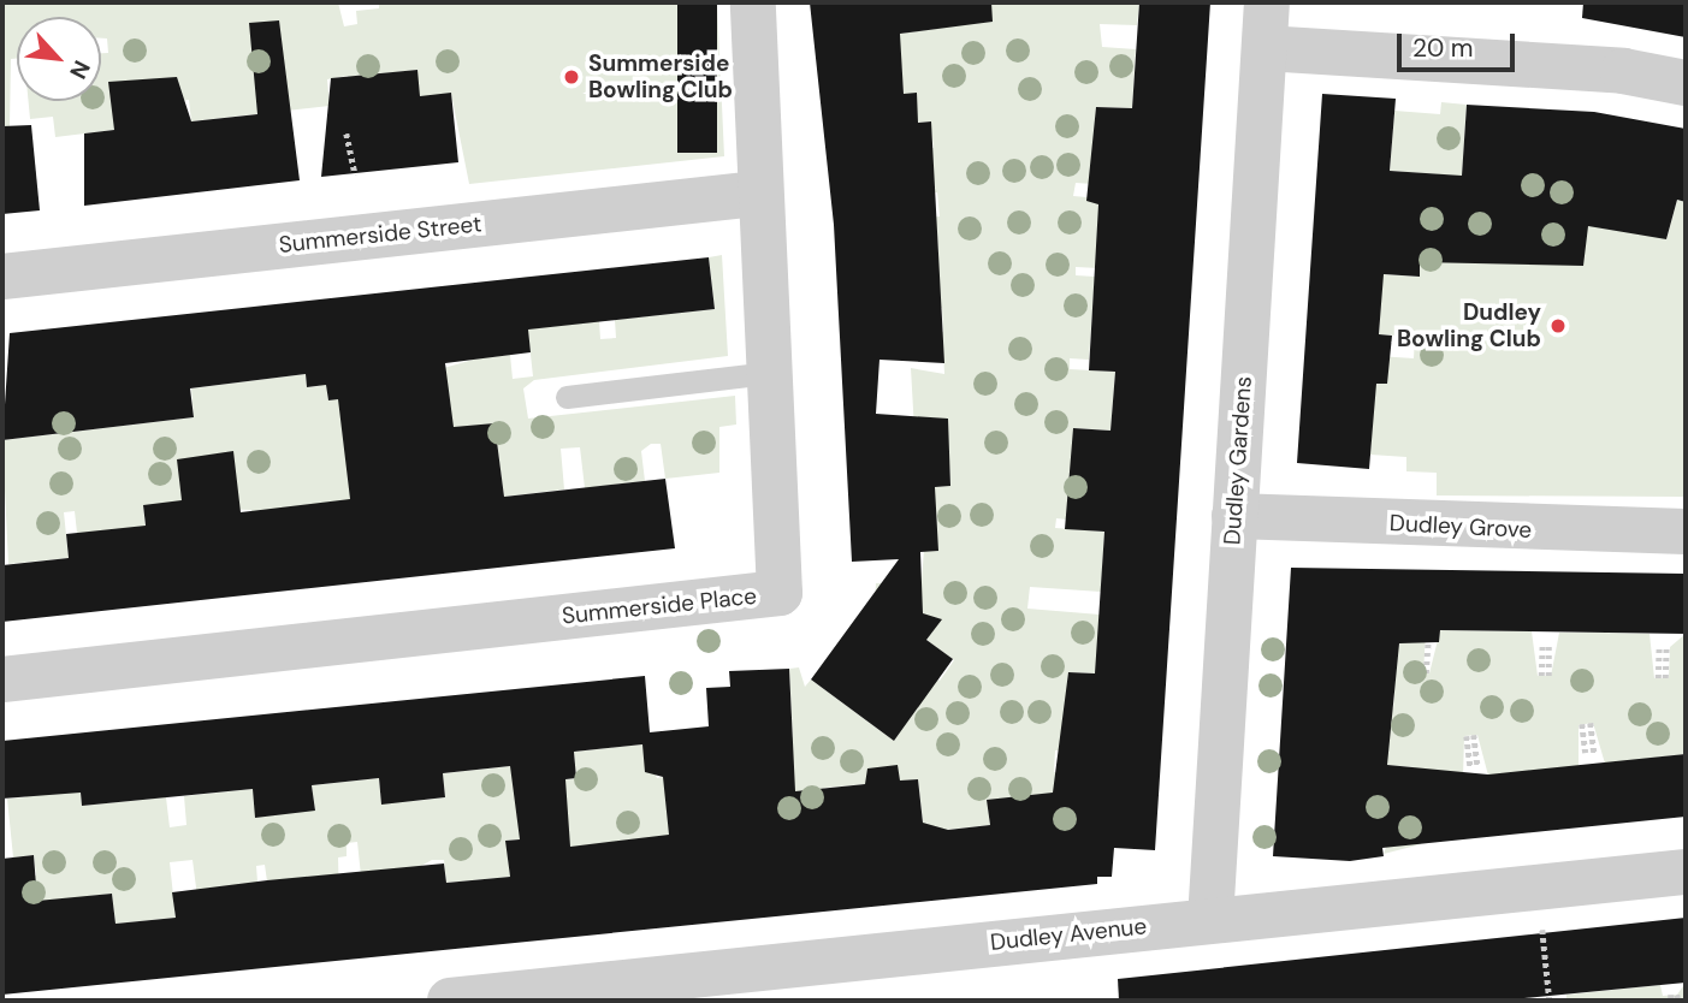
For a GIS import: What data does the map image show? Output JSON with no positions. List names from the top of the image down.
{
  "streets": {
    "street": [
      "Summerside Street",
      "Dudley Gardens",
      "Dudley Grove",
      "Summerside Place",
      "Dudley Avenue"
    ]
  },
  "crossings": [
    ["Summerside Street", "Summerside Place"],
    ["Dudley Gardens", "Dudley Grove"],
    ["Dudley Gardens", "Dudley Avenue"]
  ],
  "places": ["Summerside Bowling Club", "Dudley Bowling Club"],
  "scale_bar": "20 m",
  "north": "bottom right"
}
